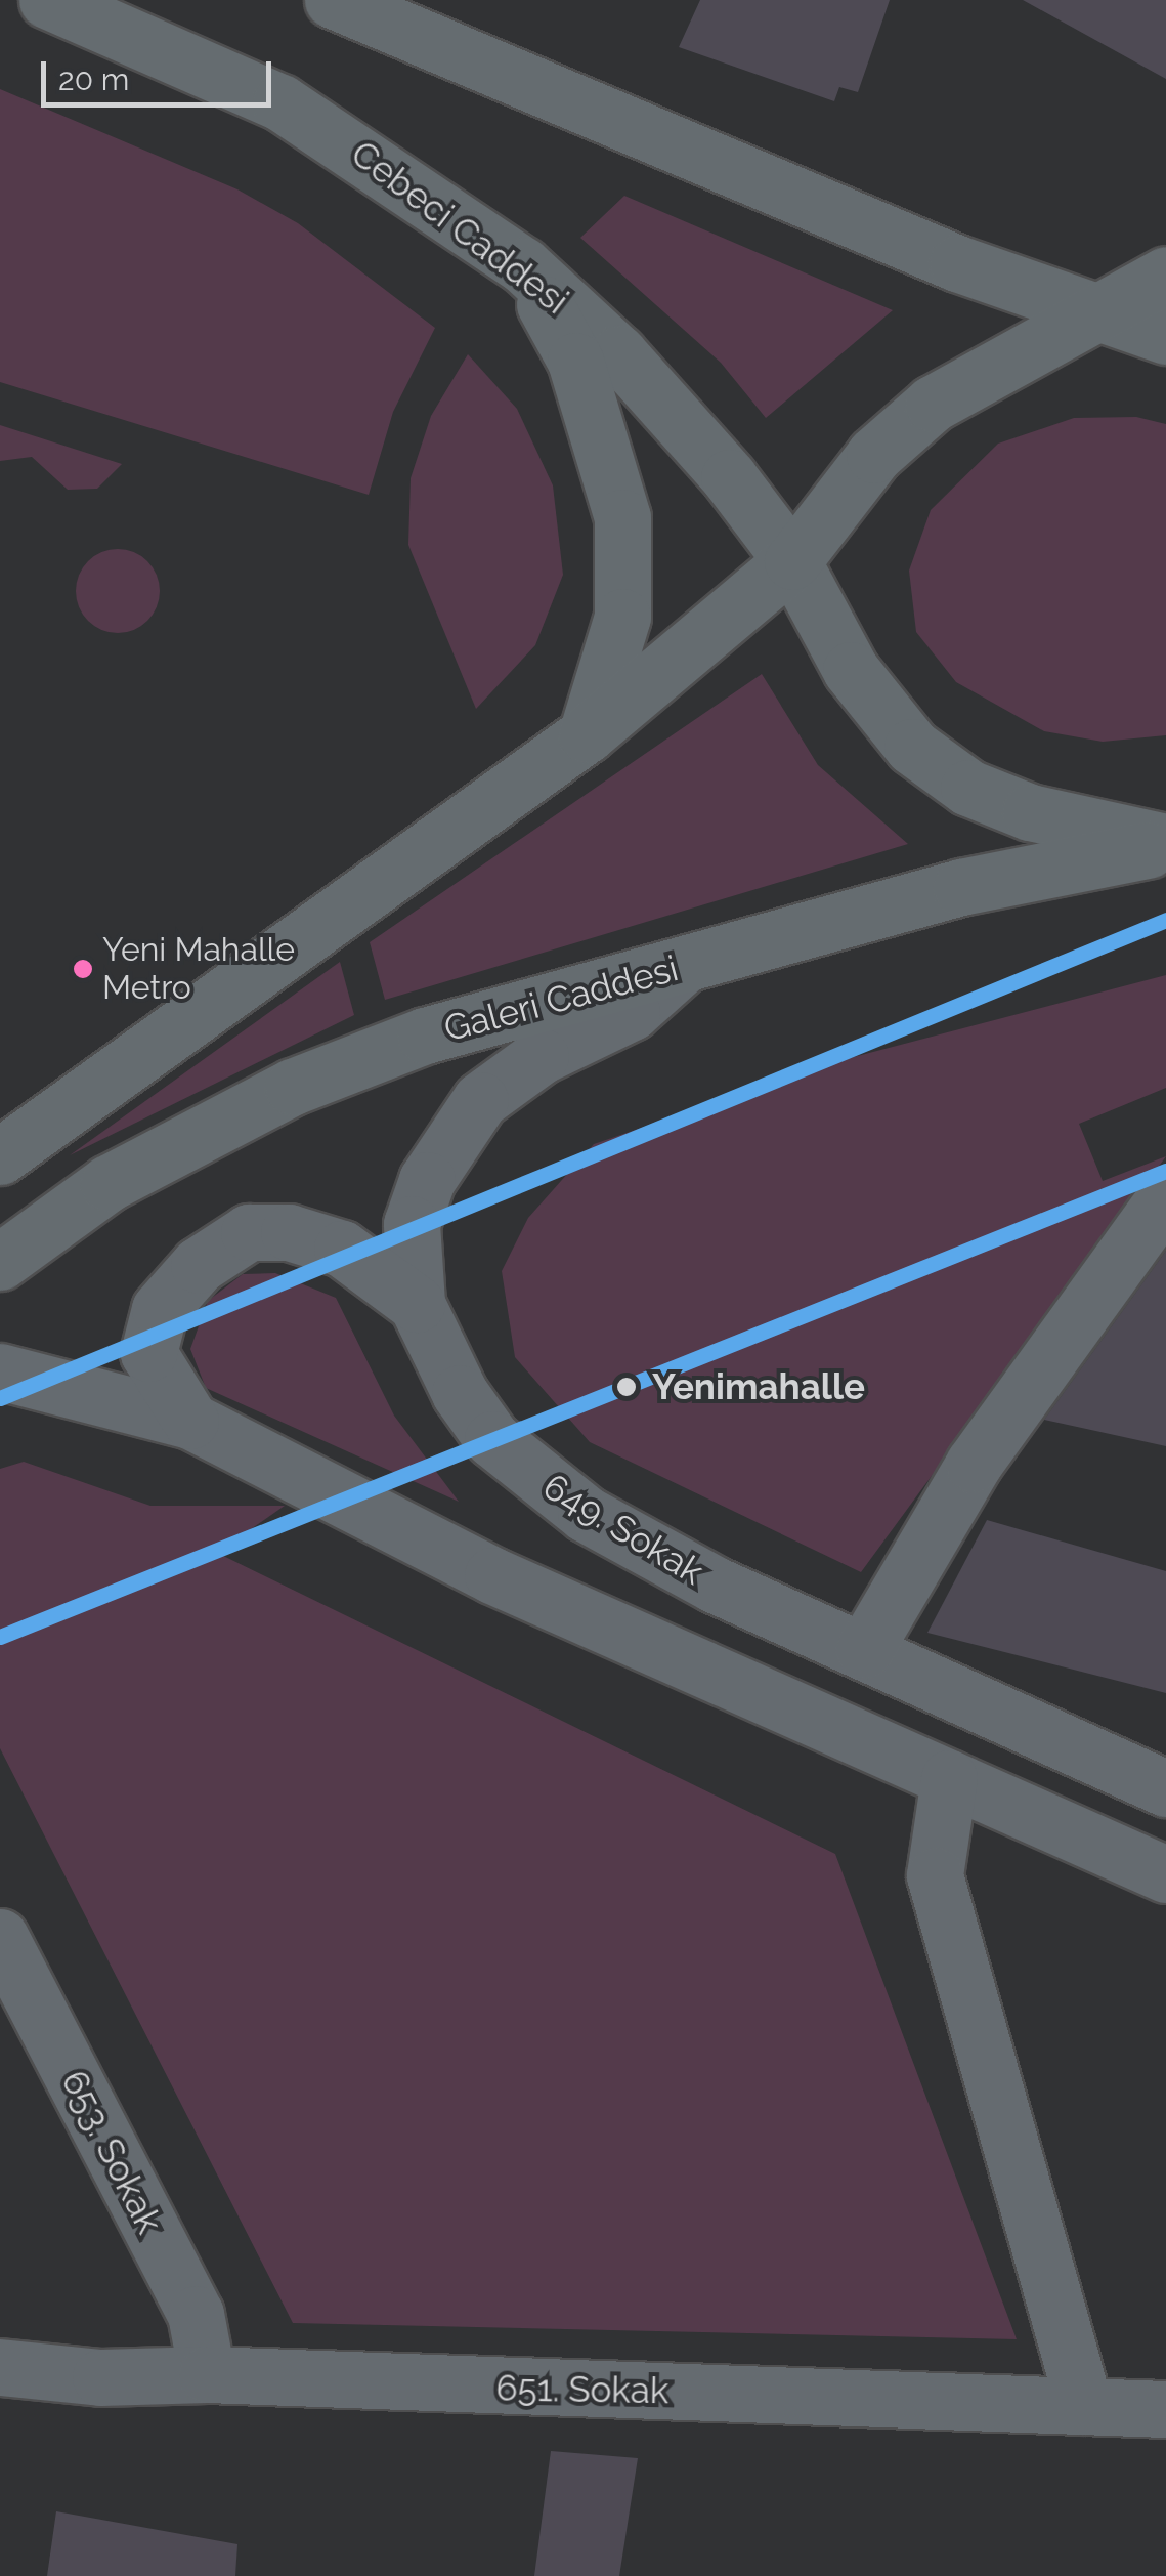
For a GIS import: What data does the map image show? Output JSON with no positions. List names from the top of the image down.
{
  "streets": {
    "main road": ["Cebeci Caddesi", "Galeri Caddesi"],
    "street": ["649. Sokak", "653. Sokak", "651. Sokak"]
  },
  "crossings": [
    ["Cebeci Caddesi", "Galeri Caddesi"],
    ["Galeri Caddesi", "649. Sokak"],
    ["653. Sokak", "651. Sokak"]
  ],
  "places": ["Yeni Mahalle Metro", "Yenimahalle"],
  "scale_bar": "20 m"
}
